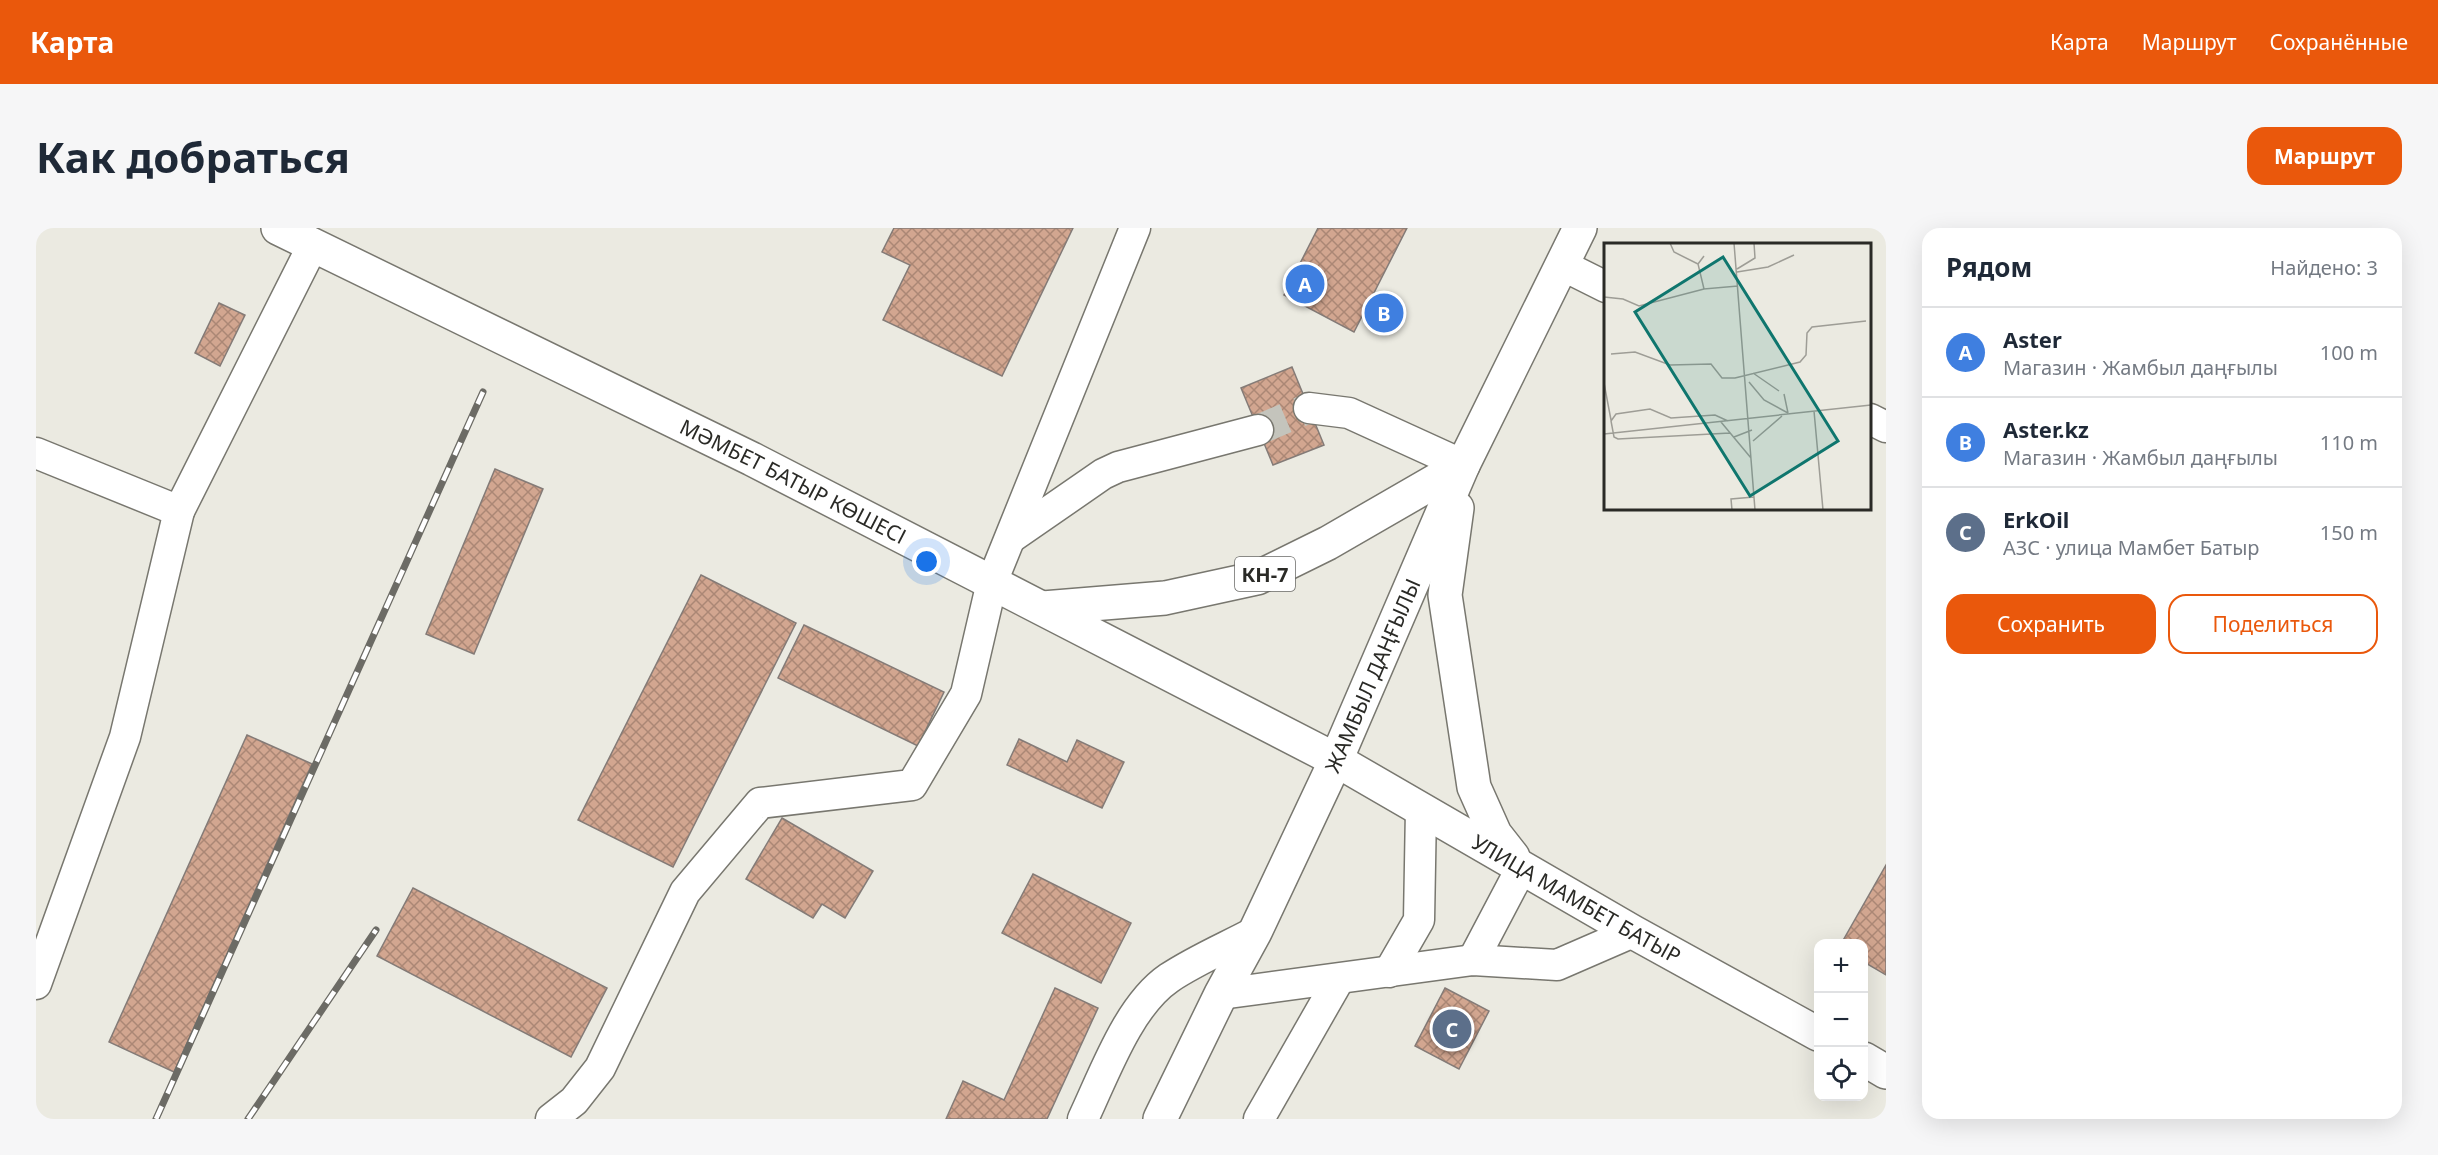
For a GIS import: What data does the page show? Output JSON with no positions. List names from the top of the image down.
{
  "streets": {
    "main road": [
      "МӘМБЕТ БАТЫР КӨШЕСІ",
      "КН-7",
      "ЖАМБЫЛ ДАҢҒЫЛЫ",
      "УЛИЦА МАМБЕТ БАТЫР"
    ]
  },
  "crossings": [
    ["МӘМБЕТ БАТЫР КӨШЕСІ", "КН-7"],
    ["МӘМБЕТ БАТЫР КӨШЕСІ", "ЖАМБЫЛ ДАҢҒЫЛЫ"],
    ["МӘМБЕТ БАТЫР КӨШЕСІ", "УЛИЦА МАМБЕТ БАТЫР"],
    ["КН-7", "ЖАМБЫЛ ДАҢҒЫЛЫ"],
    ["ЖАМБЫЛ ДАҢҒЫЛЫ", "УЛИЦА МАМБЕТ БАТЫР"]
  ],
  "page": {
    "header": "Карта",
    "nav": ["Карта", "Маршрут", "Сохранённые"],
    "buttons": [
      "Маршрут",
      ["Сохранить", "Поделиться"]
    ],
    "title": "Как добраться",
    "heading": ["Рядом", "Найдено: 3"],
    "pins": ["A", "B", "C"],
    "list": [
      {
        "mark": "A",
        "name": "Aster",
        "note": "Магазин · Жамбыл даңғылы",
        "value": "100 m"
      },
      {
        "mark": "B",
        "name": "Aster.kz",
        "note": "Магазин · Жамбыл даңғылы",
        "value": "110 m"
      },
      {
        "mark": "C",
        "name": "ErkOil",
        "note": "АЗС · улица Мамбет Батыр",
        "value": "150 m"
      }
    ],
    "map_buttons": ["+", "−"]
  }
}
